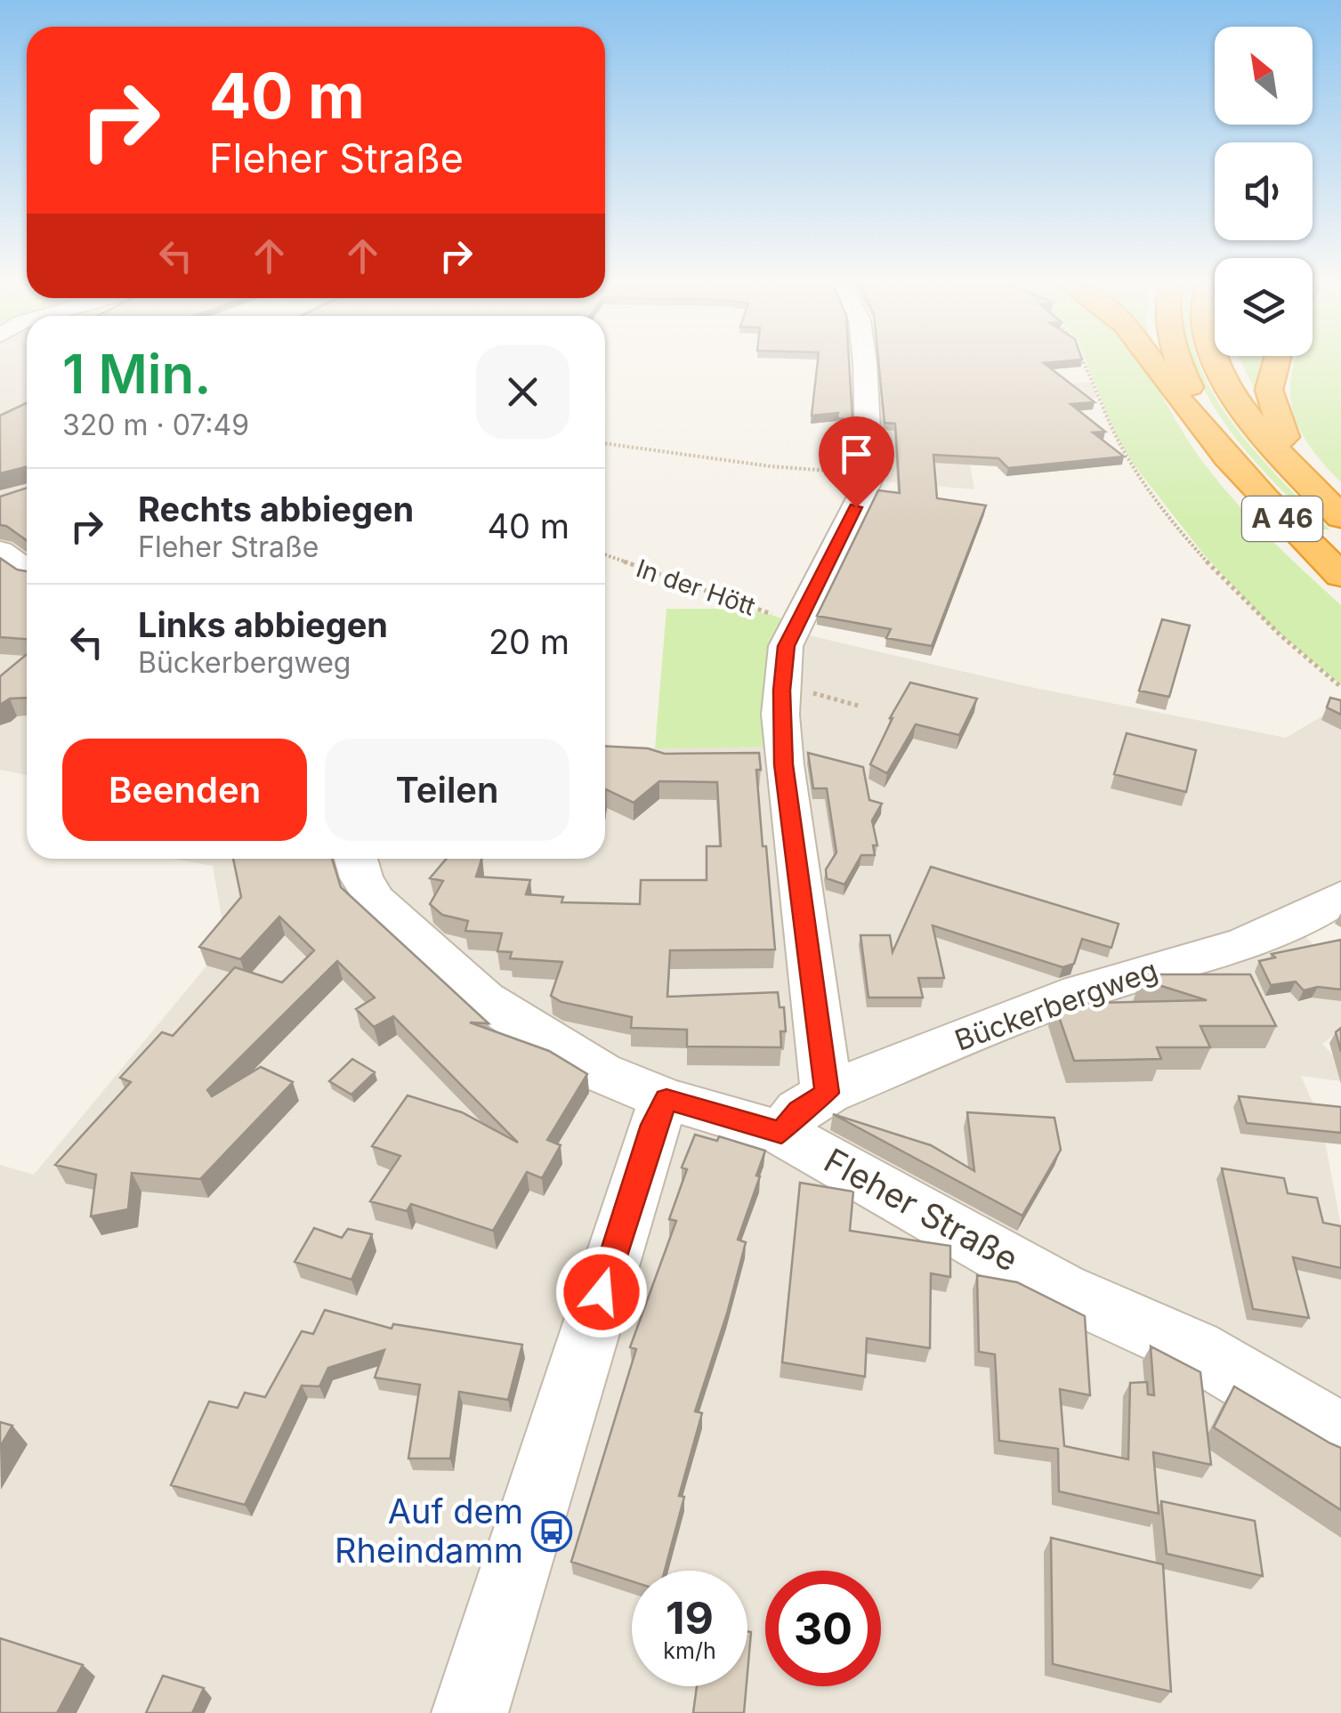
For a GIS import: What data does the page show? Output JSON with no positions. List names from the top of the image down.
{
  "streets": {
    "highway": ["A 46"],
    "street": ["Bückerbergweg", "Fleher Straße"],
    "path": ["In der Hött"]
  },
  "crossings": [
    ["Bückerbergweg", "Fleher Straße"]
  ],
  "places": {
    "bus stop": ["Auf dem Rheindamm"]
  },
  "north": "top left",
  "page": {
    "turn": ["40 m", "Fleher Straße"],
    "heading": ["1 Min.", "320 m · 07:49"],
    "list": [
      {
        "name": "Rechts abbiegen",
        "note": "Fleher Straße",
        "value": "40 m"
      },
      {
        "name": "Links abbiegen",
        "note": "Bückerbergweg",
        "value": "20 m"
      }
    ],
    "buttons": ["Beenden", "Teilen"],
    "speed": "19 km/h",
    "limit": "30"
  }
}
